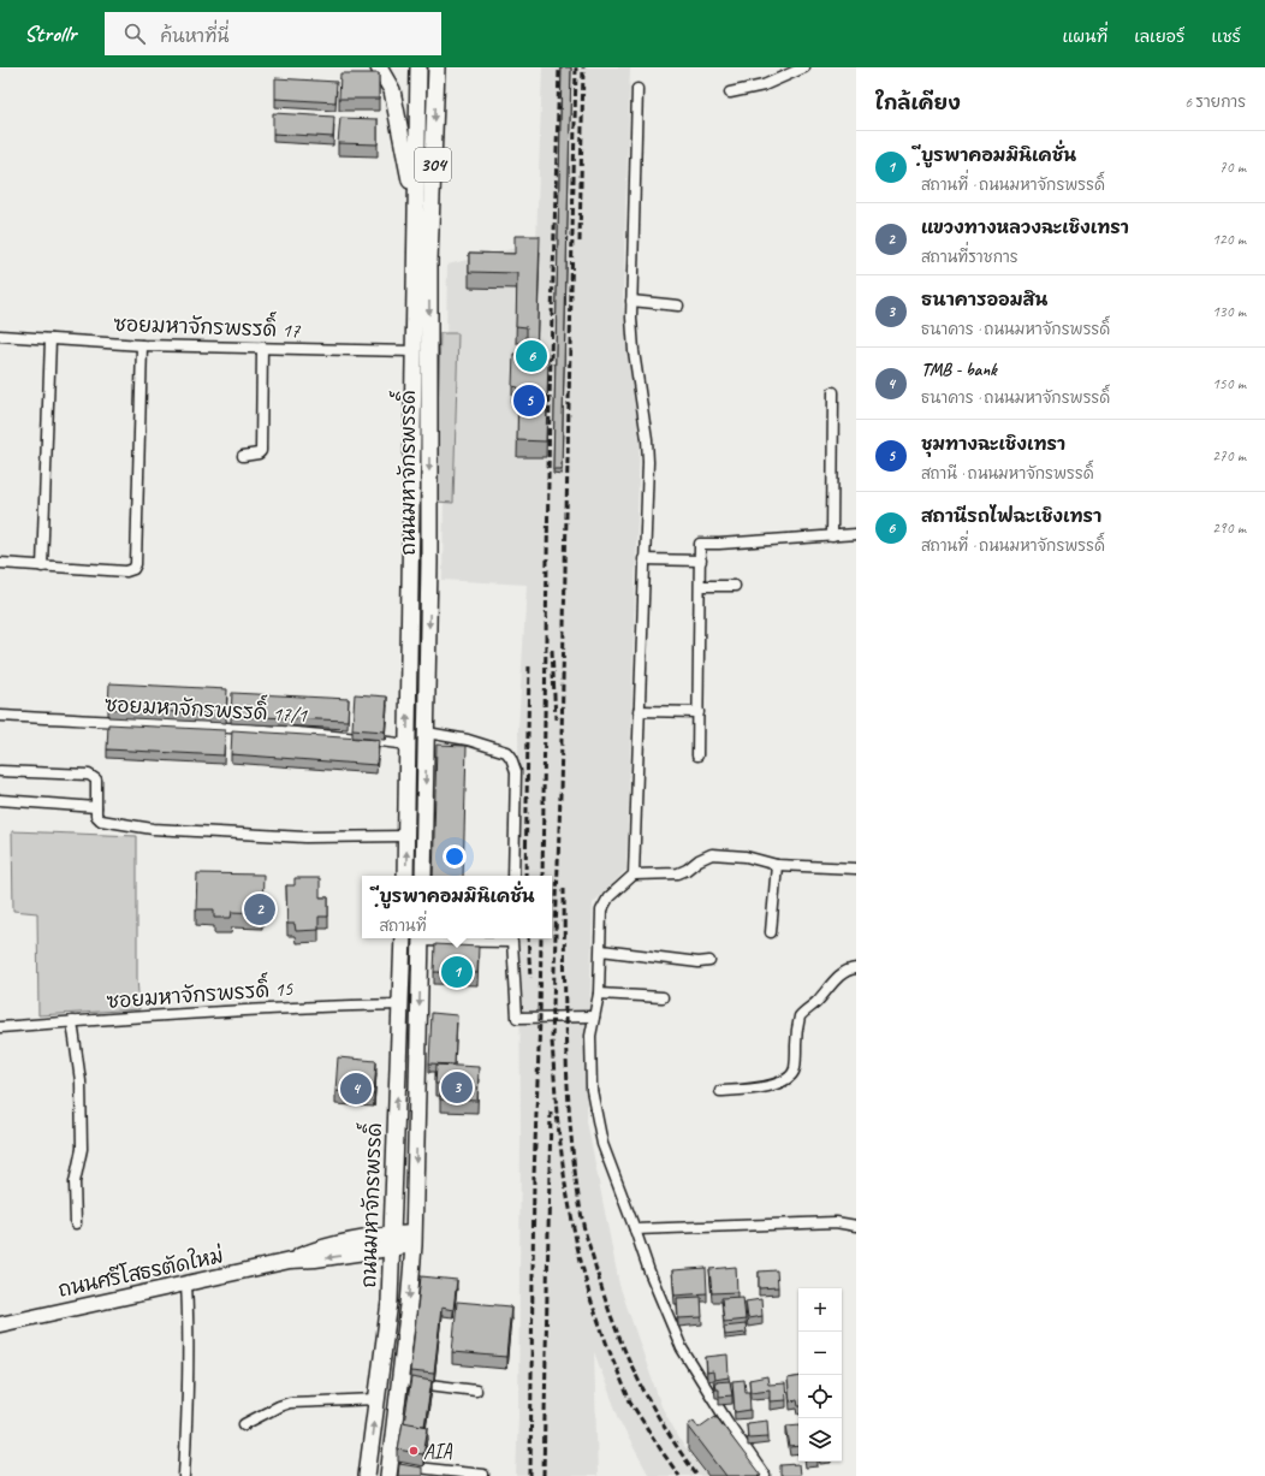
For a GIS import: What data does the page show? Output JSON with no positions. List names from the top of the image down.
{
  "streets": {
    "main road": ["304", "ถนนมหาจักรพรรดิ์"],
    "street": [
      "ซอยมหาจักรพรรดิ์ 17",
      "ซอยมหาจักรพรรดิ์ 17/1",
      "ซอยมหาจักรพรรดิ์ 15",
      "ถนนศรีโสธรตัดใหม่"
    ]
  },
  "crossings": [
    ["ซอยมหาจักรพรรดิ์ 17", "ถนนมหาจักรพรรดิ์"],
    ["ถนนมหาจักรพรรดิ์", "ซอยมหาจักรพรรดิ์ 17/1"],
    ["ถนนมหาจักรพรรดิ์", "ซอยมหาจักรพรรดิ์ 15"],
    ["ถนนมหาจักรพรรดิ์", "ถนนศรีโสธรตัดใหม่"]
  ],
  "places": ["AIA"],
  "page": {
    "header": "Strollr",
    "search": "ค้นหาที่นี่",
    "nav": ["แผนที่", "เลเยอร์", "แชร์"],
    "heading": ["ใกล้เคียง", "6 รายการ"],
    "list": [
      {
        "mark": "1",
        "name": "ฺีบูรพาคอมมินิเคชั่น",
        "note": "สถานที่ · ถนนมหาจักรพรรดิ์",
        "value": "70 m"
      },
      {
        "mark": "2",
        "name": "แขวงทางหลวงฉะเชิงเทรา",
        "note": "สถานที่ราชการ",
        "value": "120 m"
      },
      {
        "mark": "3",
        "name": "ธนาคารออมสิน",
        "note": "ธนาคาร · ถนนมหาจักรพรรดิ์",
        "value": "130 m"
      },
      {
        "mark": "4",
        "name": "TMB - bank",
        "note": "ธนาคาร · ถนนมหาจักรพรรดิ์",
        "value": "150 m"
      },
      {
        "mark": "5",
        "name": "ชุมทางฉะเชิงเทรา",
        "note": "สถานี · ถนนมหาจักรพรรดิ์",
        "value": "270 m"
      },
      {
        "mark": "6",
        "name": "สถานีรถไฟฉะเชิงเทรา",
        "note": "สถานที่ · ถนนมหาจักรพรรดิ์",
        "value": "290 m"
      }
    ],
    "pins": [
      "6",
      "5",
      "2",
      "1",
      "3",
      "4"
    ],
    "popup": ["ฺีบูรพาคอมมินิเคชั่น", "สถานที่"],
    "map_buttons": ["+", "−"]
  }
}
